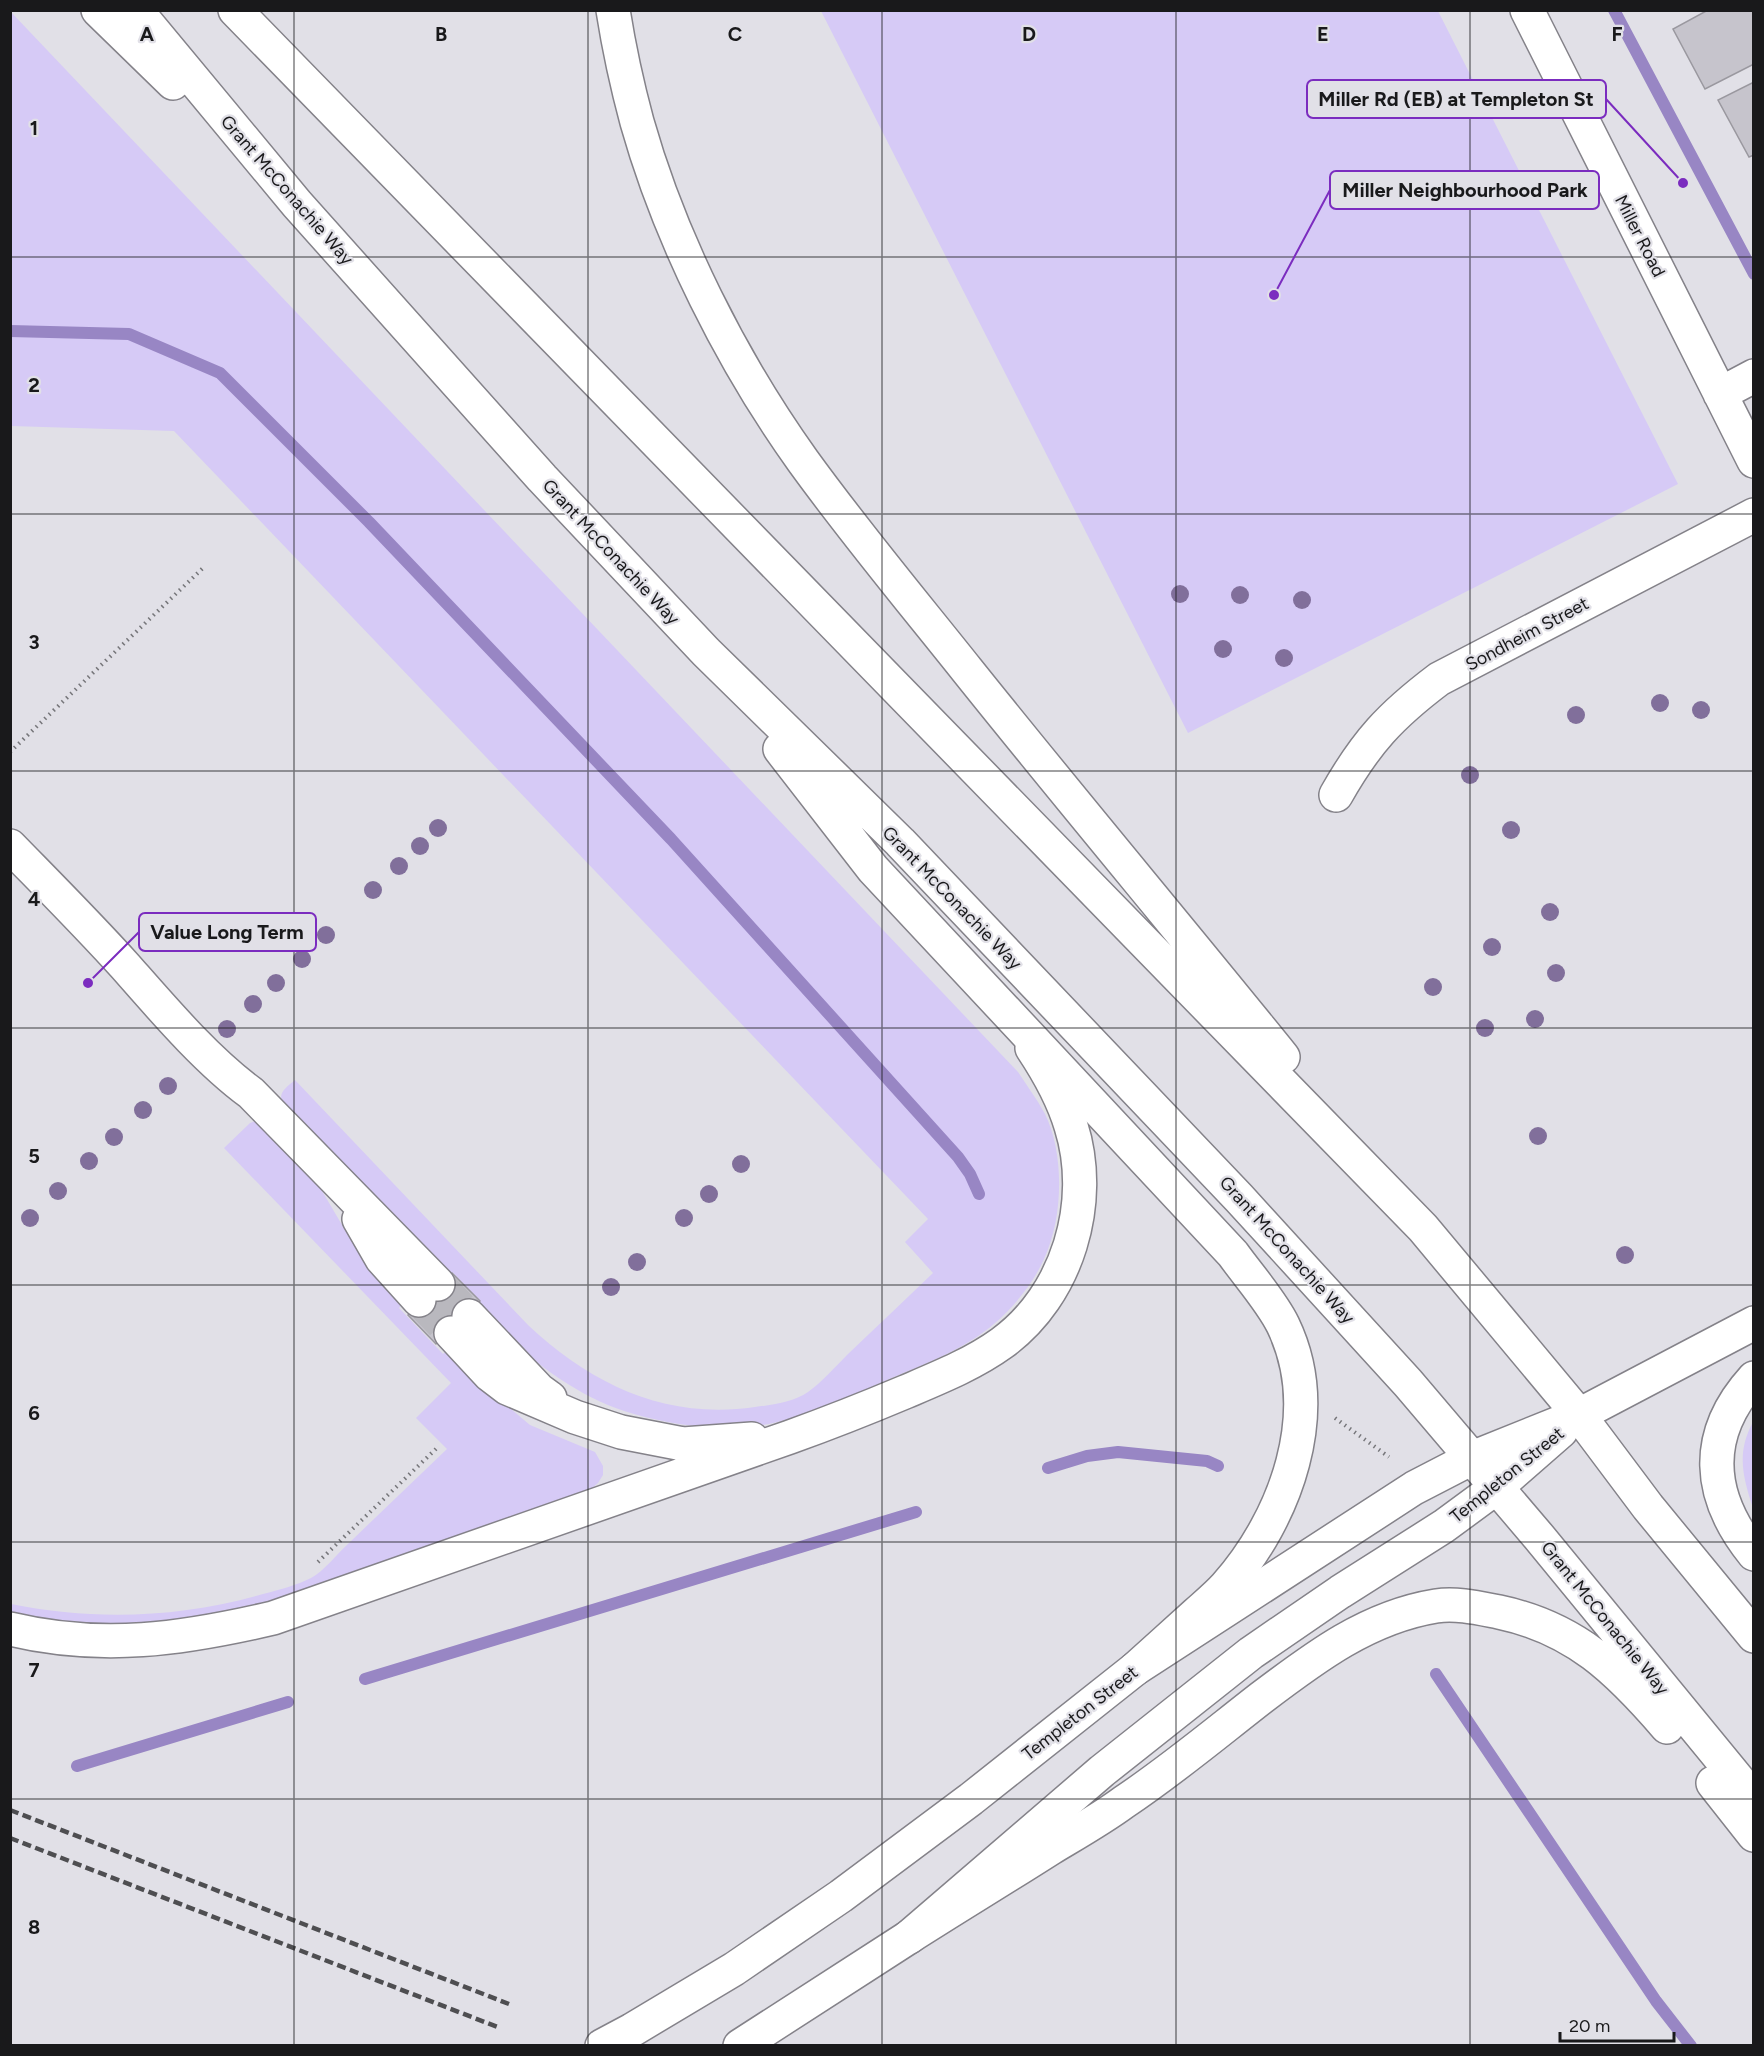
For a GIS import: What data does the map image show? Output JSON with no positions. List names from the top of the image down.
{
  "streets": {
    "main road": [
      "Grant McConachie Way",
      "Miller Road",
      "Sondheim Street",
      "Templeton Street"
    ]
  },
  "crossings": [
    ["Grant McConachie Way", "Templeton Street"]
  ],
  "places": ["Miller Rd (EB) at Templeton St", "Miller Neighbourhood Park", "Value Long Term"],
  "scale_bar": "20 m",
  "grid": {
    "columns": [
      "A",
      "B",
      "C",
      "D",
      "E",
      "F"
    ],
    "rows": [
      "1",
      "2",
      "3",
      "4",
      "5",
      "6",
      "7",
      "8"
    ]
  }
}
